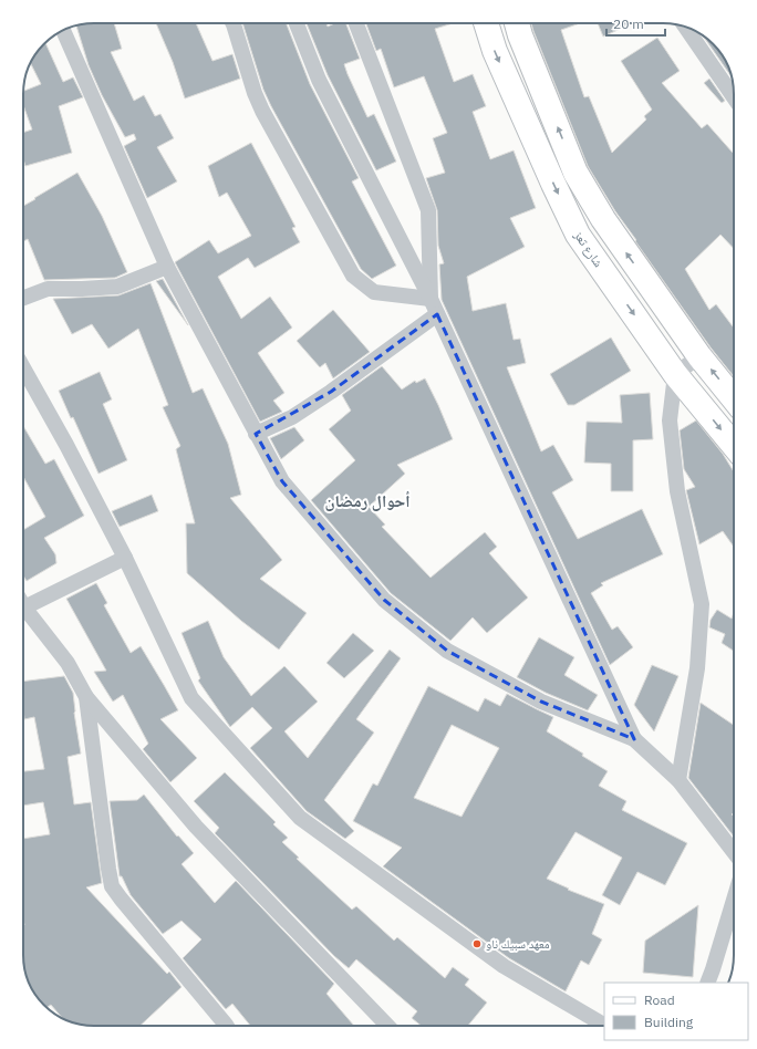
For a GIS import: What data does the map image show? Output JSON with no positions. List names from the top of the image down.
{
  "streets": {
    "main road": ["شارع تعز"]
  },
  "districts": ["أحوال رمضان"],
  "places": ["معهد سبيك ناو"],
  "legend": ["Road", "Building"],
  "scale_bar": "20 m"
}
